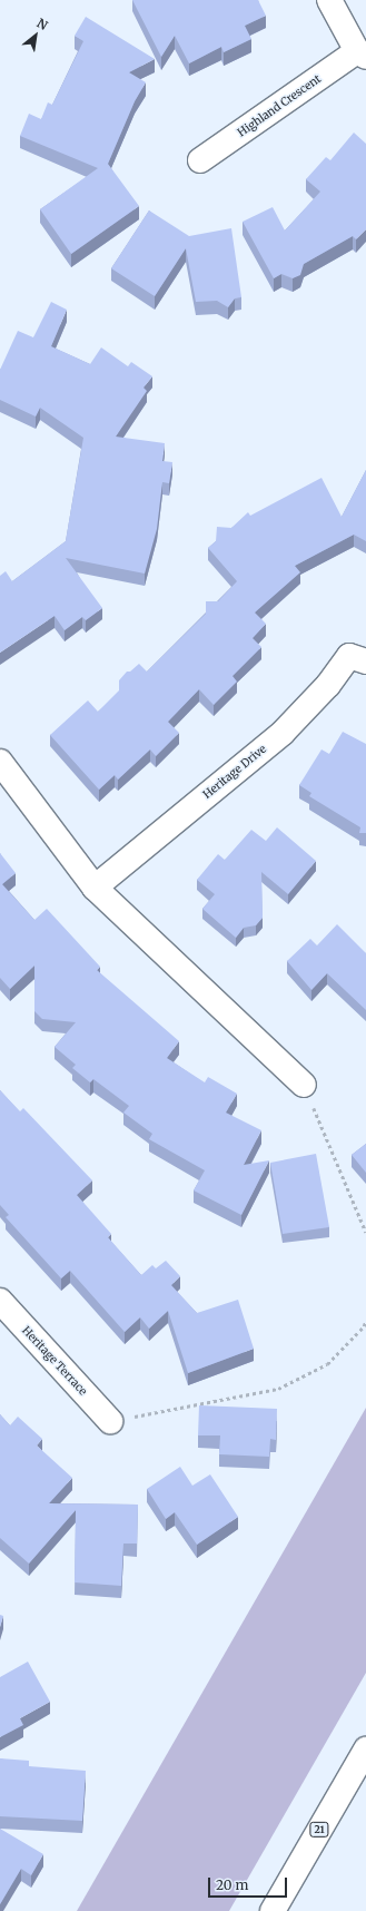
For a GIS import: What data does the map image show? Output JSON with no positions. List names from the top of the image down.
{
  "streets": {
    "street": [
      "Highland Crescent",
      "Heritage Drive",
      "Heritage Terrace",
      "21"
    ]
  },
  "scale_bar": "20 m",
  "north": "top right"
}
